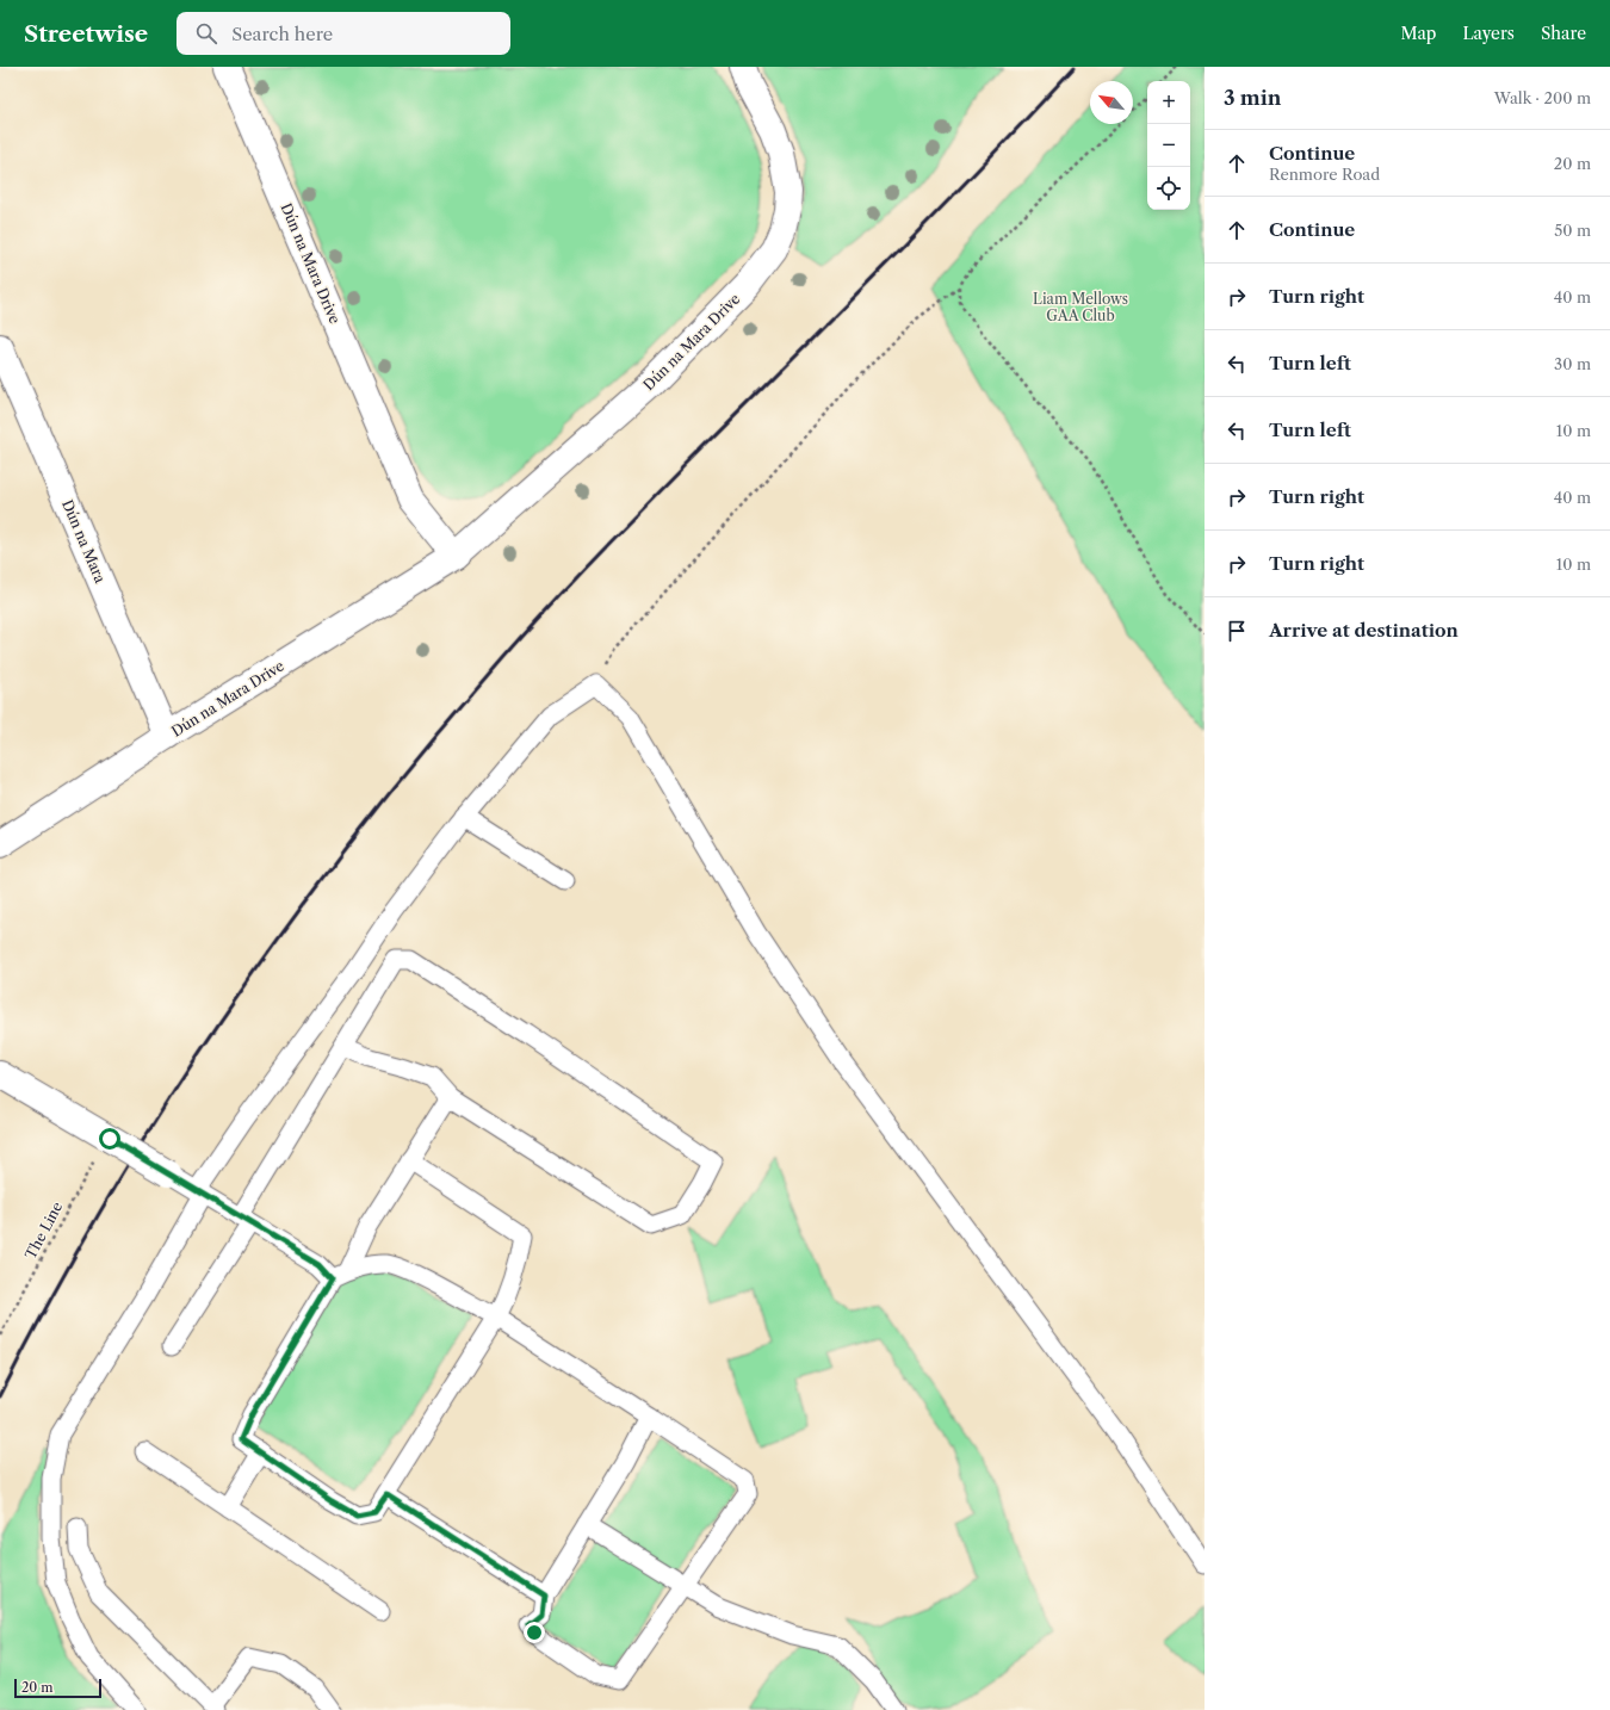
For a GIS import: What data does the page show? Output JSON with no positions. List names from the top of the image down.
{
  "streets": {
    "street": ["Dún na Mara Drive", "Dún na Mara"],
    "path": ["The Line"]
  },
  "crossings": [
    ["Dún na Mara Drive", "Dún na Mara"]
  ],
  "parks": ["Liam Mellows GAA Club"],
  "scale_bar": "20 m",
  "north": "top left",
  "page": {
    "header": "Streetwise",
    "search": "Search here",
    "nav": ["Map", "Layers", "Share"],
    "heading": ["3 min", "Walk · 200 m"],
    "map_buttons": ["+", "−"],
    "list": [
      ["Continue", "Renmore Road", "20 m"],
      ["Continue", "50 m"],
      ["Turn right", "40 m"],
      ["Turn left", "30 m"],
      ["Turn left", "10 m"],
      ["Turn right", "40 m"],
      ["Turn right", "10 m"],
      "Arrive at destination"
    ],
    "scale": "20 m"
  }
}
